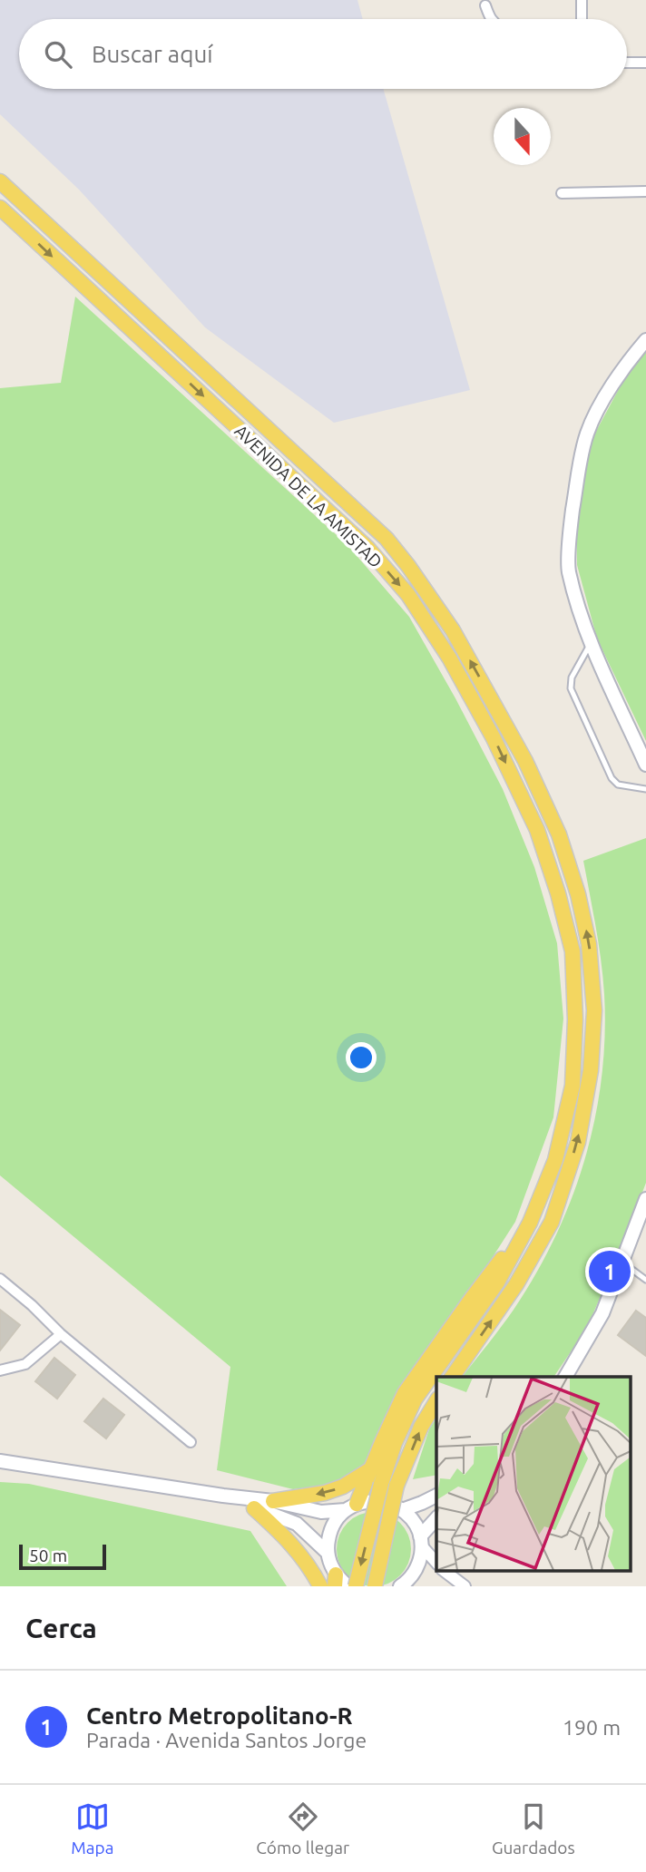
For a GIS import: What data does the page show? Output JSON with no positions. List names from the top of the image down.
{
  "streets": {
    "main road": ["AVENIDA DE LA AMISTAD"]
  },
  "scale_bar": "50 m",
  "north": "bottom",
  "page": {
    "search": "Buscar aquí",
    "pins": "1",
    "scale": "50 m",
    "heading": "Cerca",
    "list": [
      {
        "mark": "1",
        "name": "Centro Metropolitano-R",
        "note": "Parada · Avenida Santos Jorge",
        "value": "190 m"
      }
    ],
    "nav": ["Mapa", "Cómo llegar", "Guardados"]
  }
}
